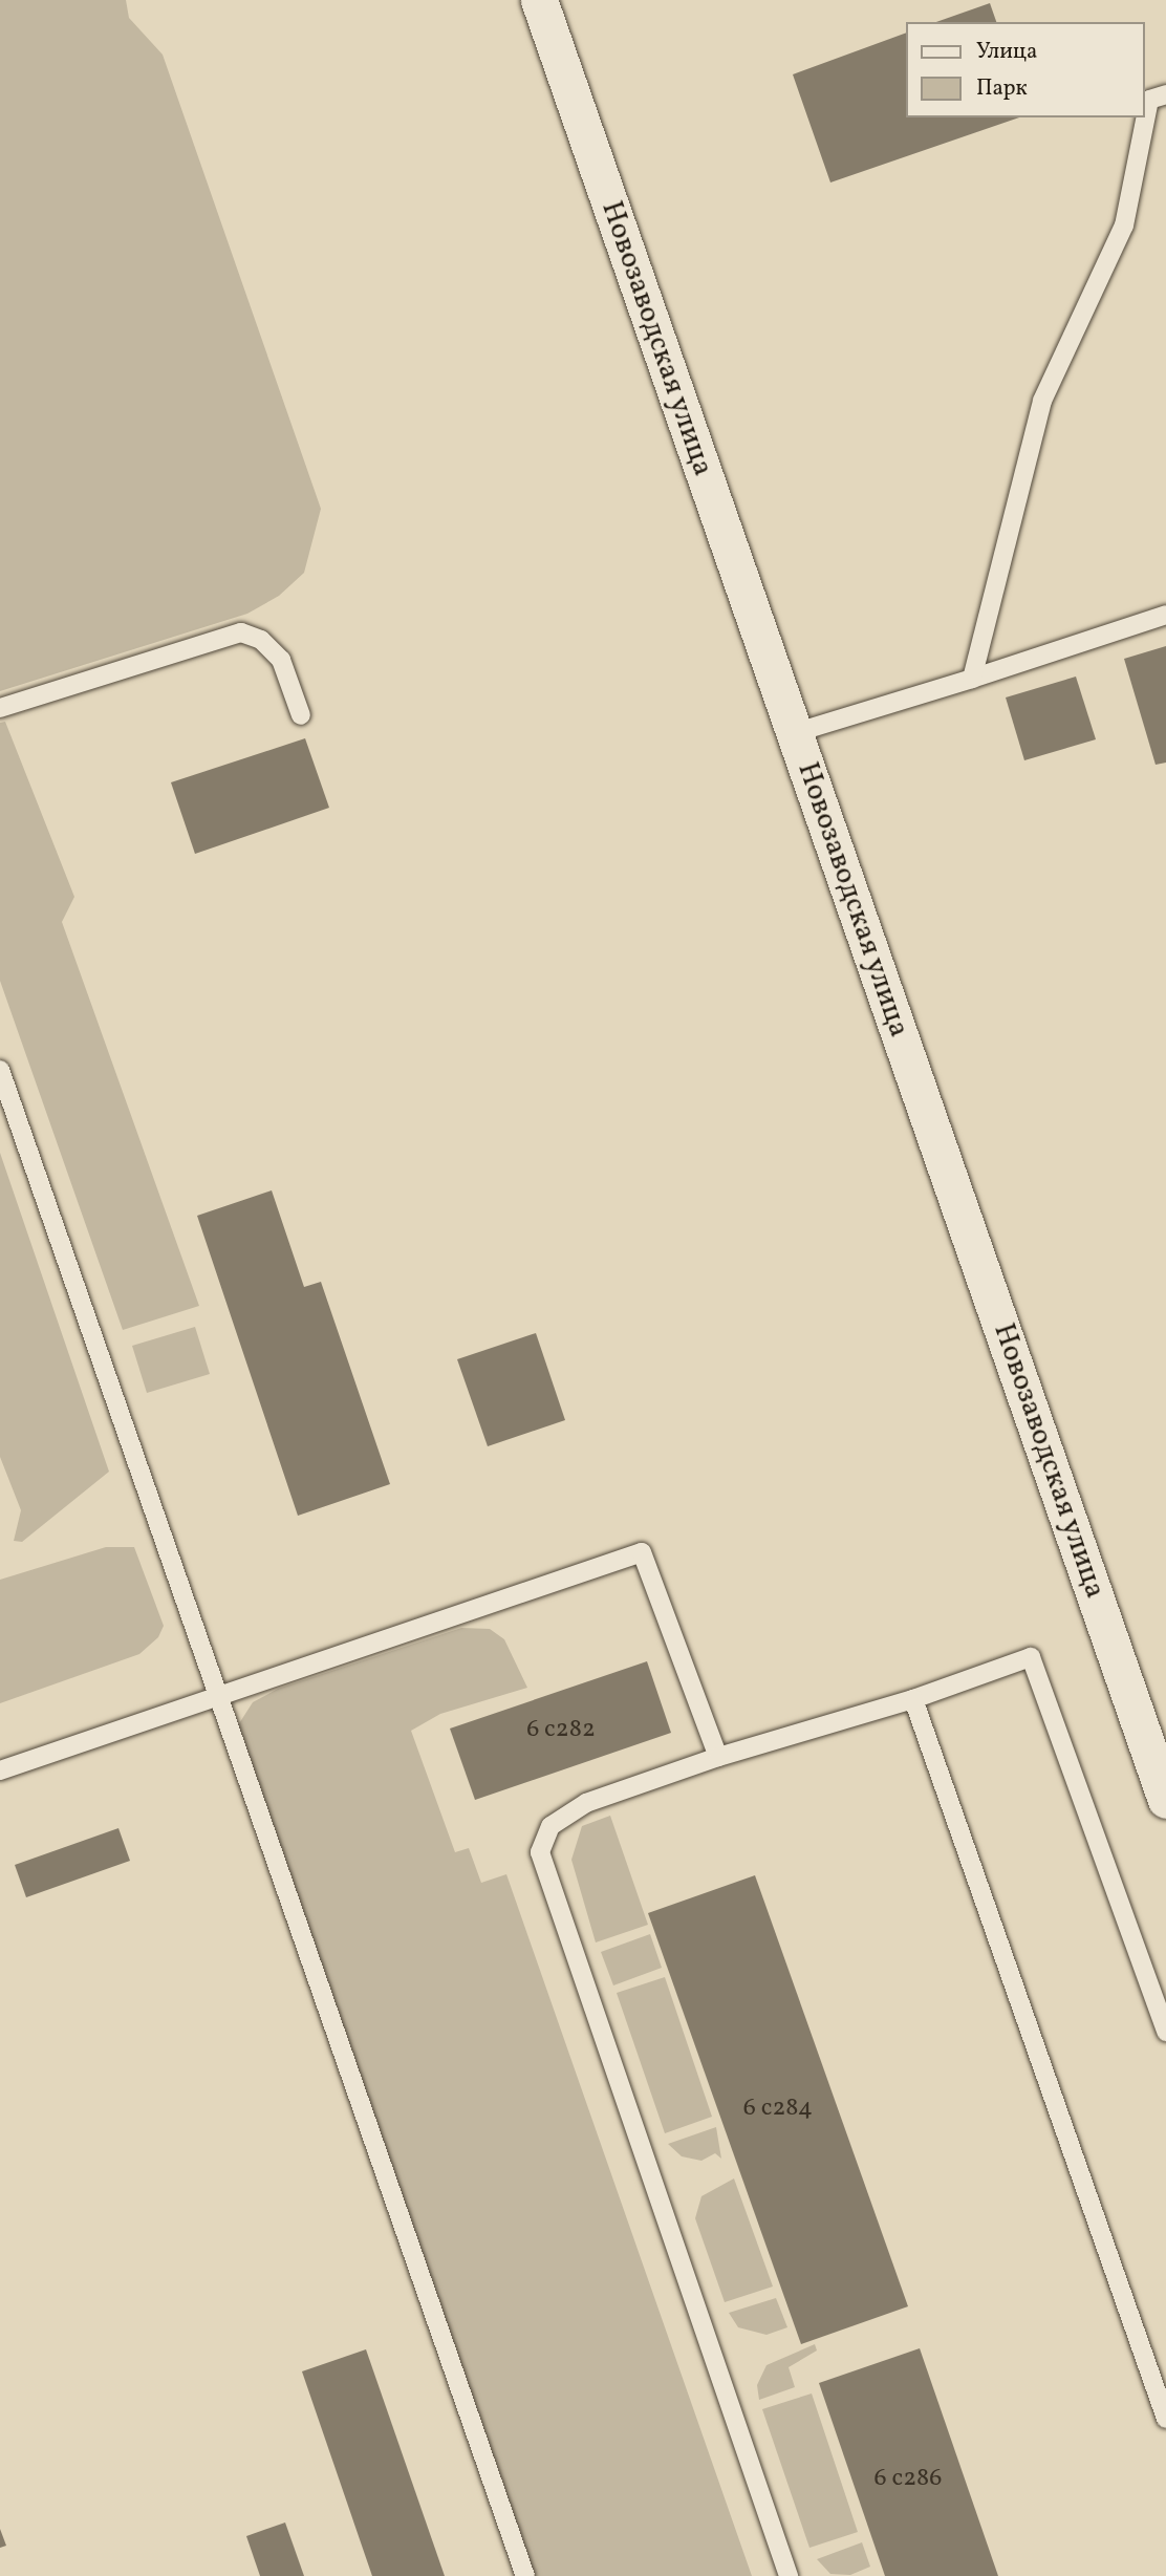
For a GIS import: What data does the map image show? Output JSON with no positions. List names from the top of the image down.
{
  "streets": {
    "street": ["Новозаводская улица"]
  },
  "house_numbers": ["6 с282", "6 с284", "6 с286"],
  "legend": ["Улица", "Парк"]
}
